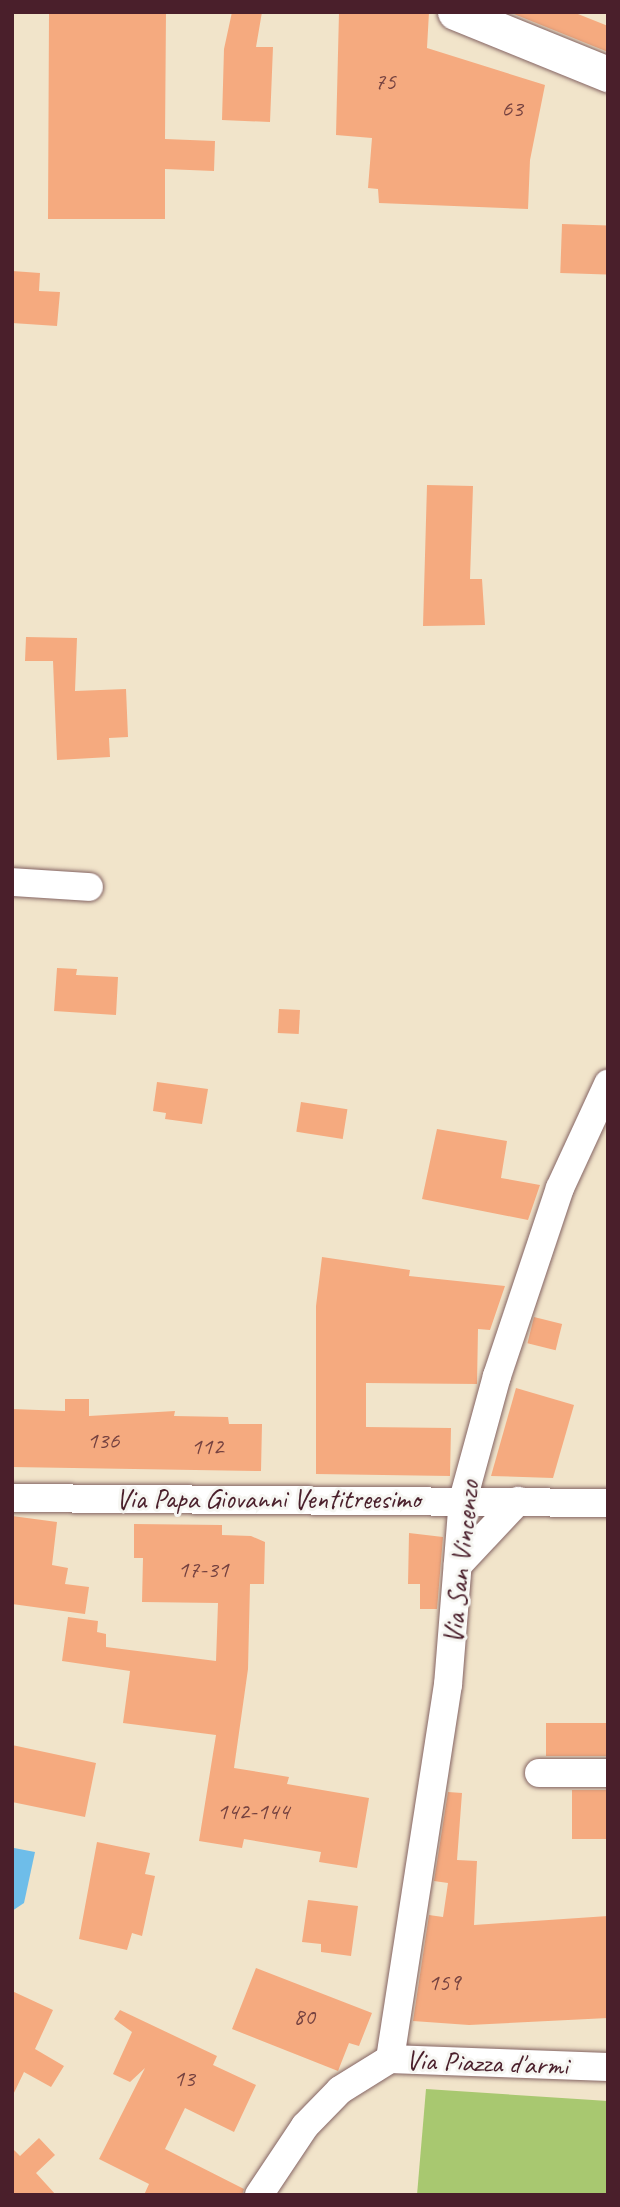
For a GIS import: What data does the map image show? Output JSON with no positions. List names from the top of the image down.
{
  "streets": {
    "street": ["Via Papa Giovanni Ventitreesimo", "Via San Vincenzo", "Via Piazza d'armi"]
  },
  "crossings": [
    ["Via Papa Giovanni Ventitreesimo", "Via San Vincenzo"],
    ["Via San Vincenzo", "Via Piazza d'armi"]
  ],
  "house_numbers": [
    "75",
    "63",
    "136",
    "112",
    "17-31",
    "142-144",
    "159",
    "80",
    "13"
  ]
}
